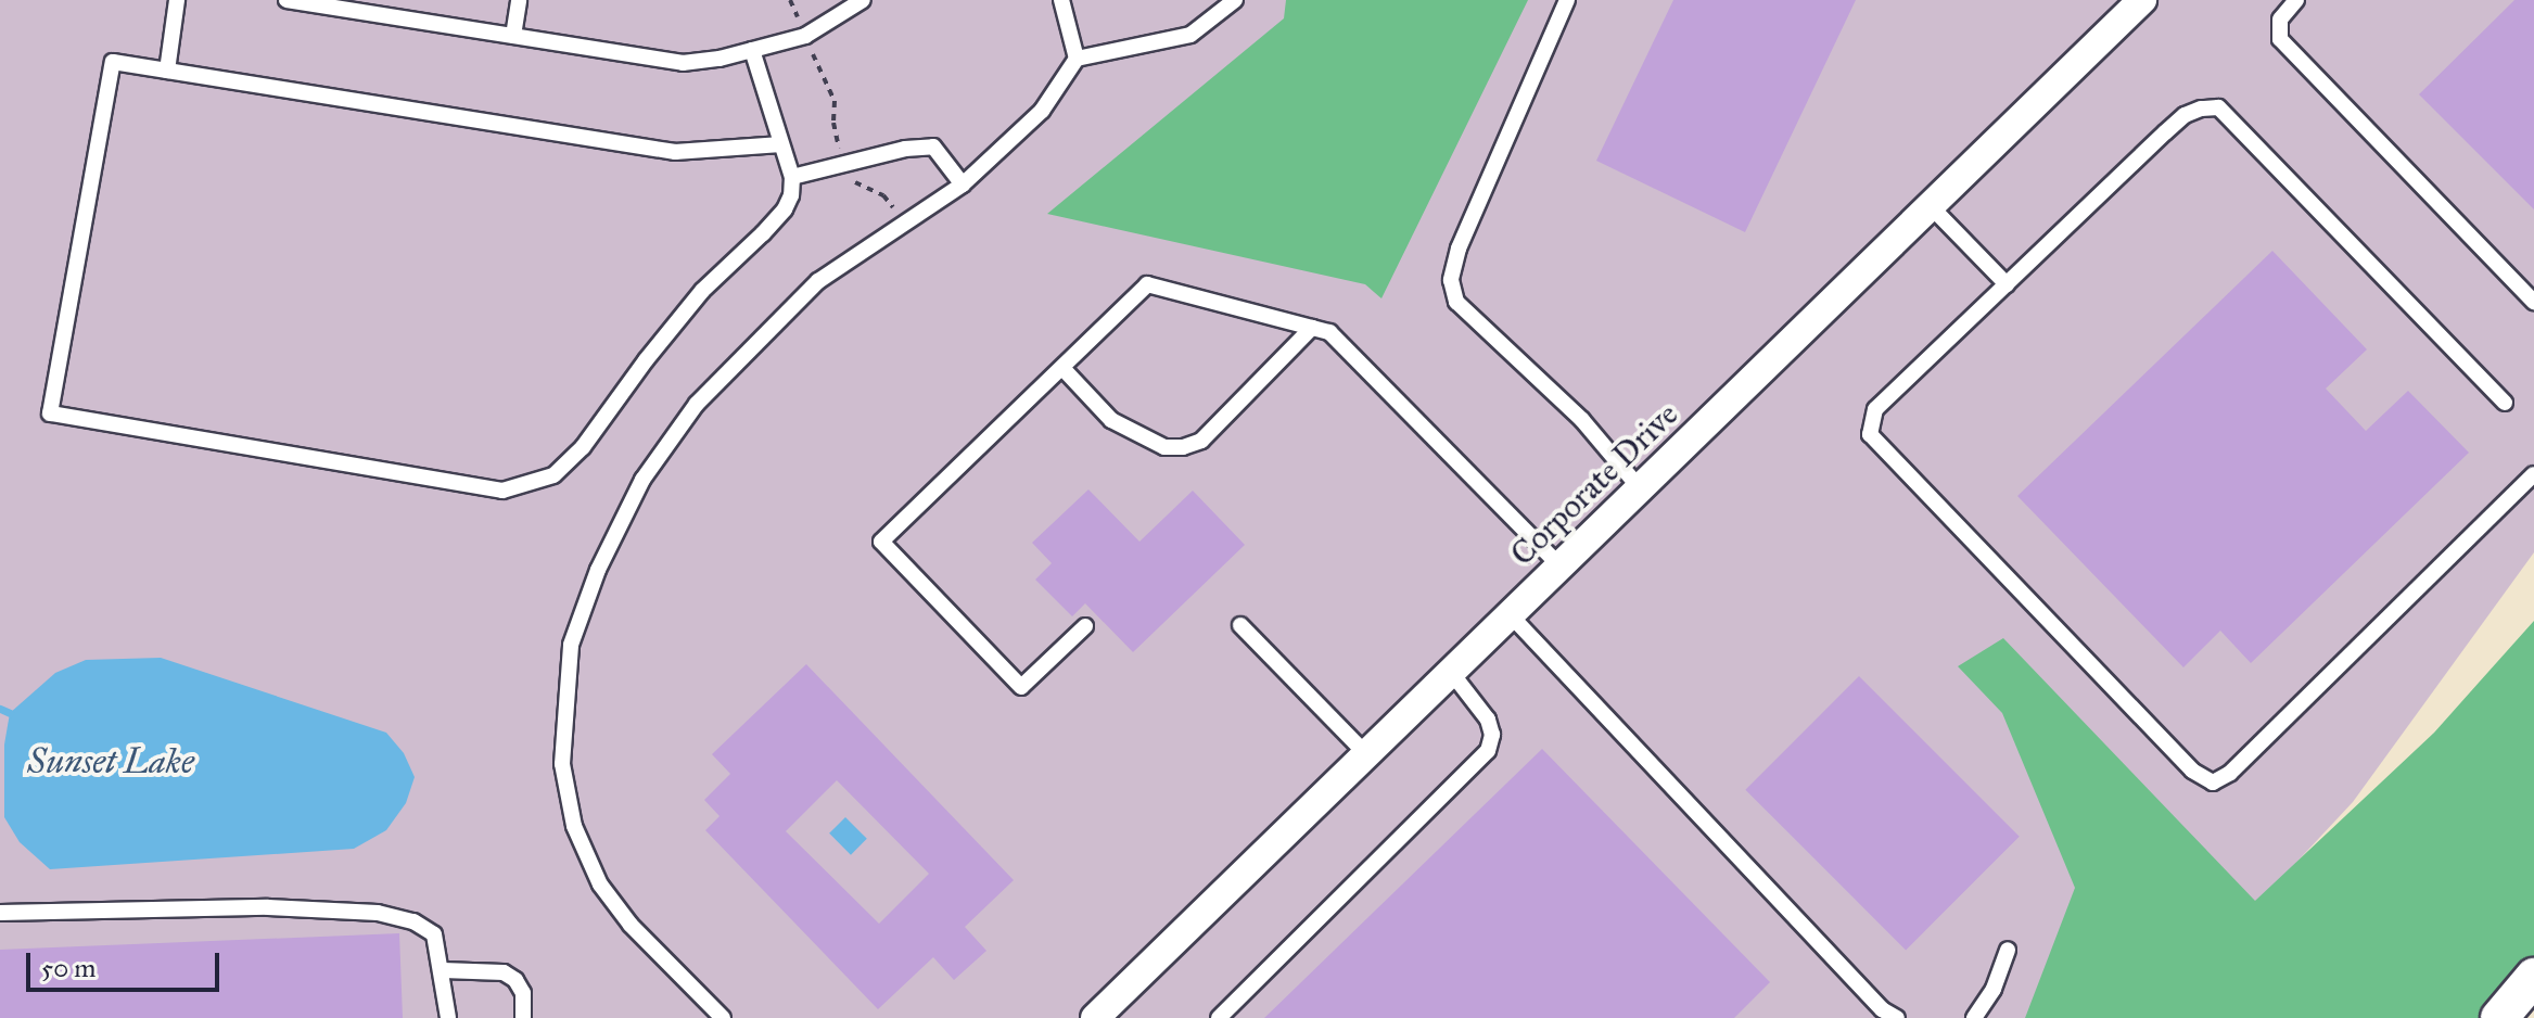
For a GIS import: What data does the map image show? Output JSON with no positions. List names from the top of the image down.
{
  "streets": {
    "street": ["Corporate Drive"]
  },
  "water": ["Sunset Lake"],
  "scale_bar": "50 m"
}
